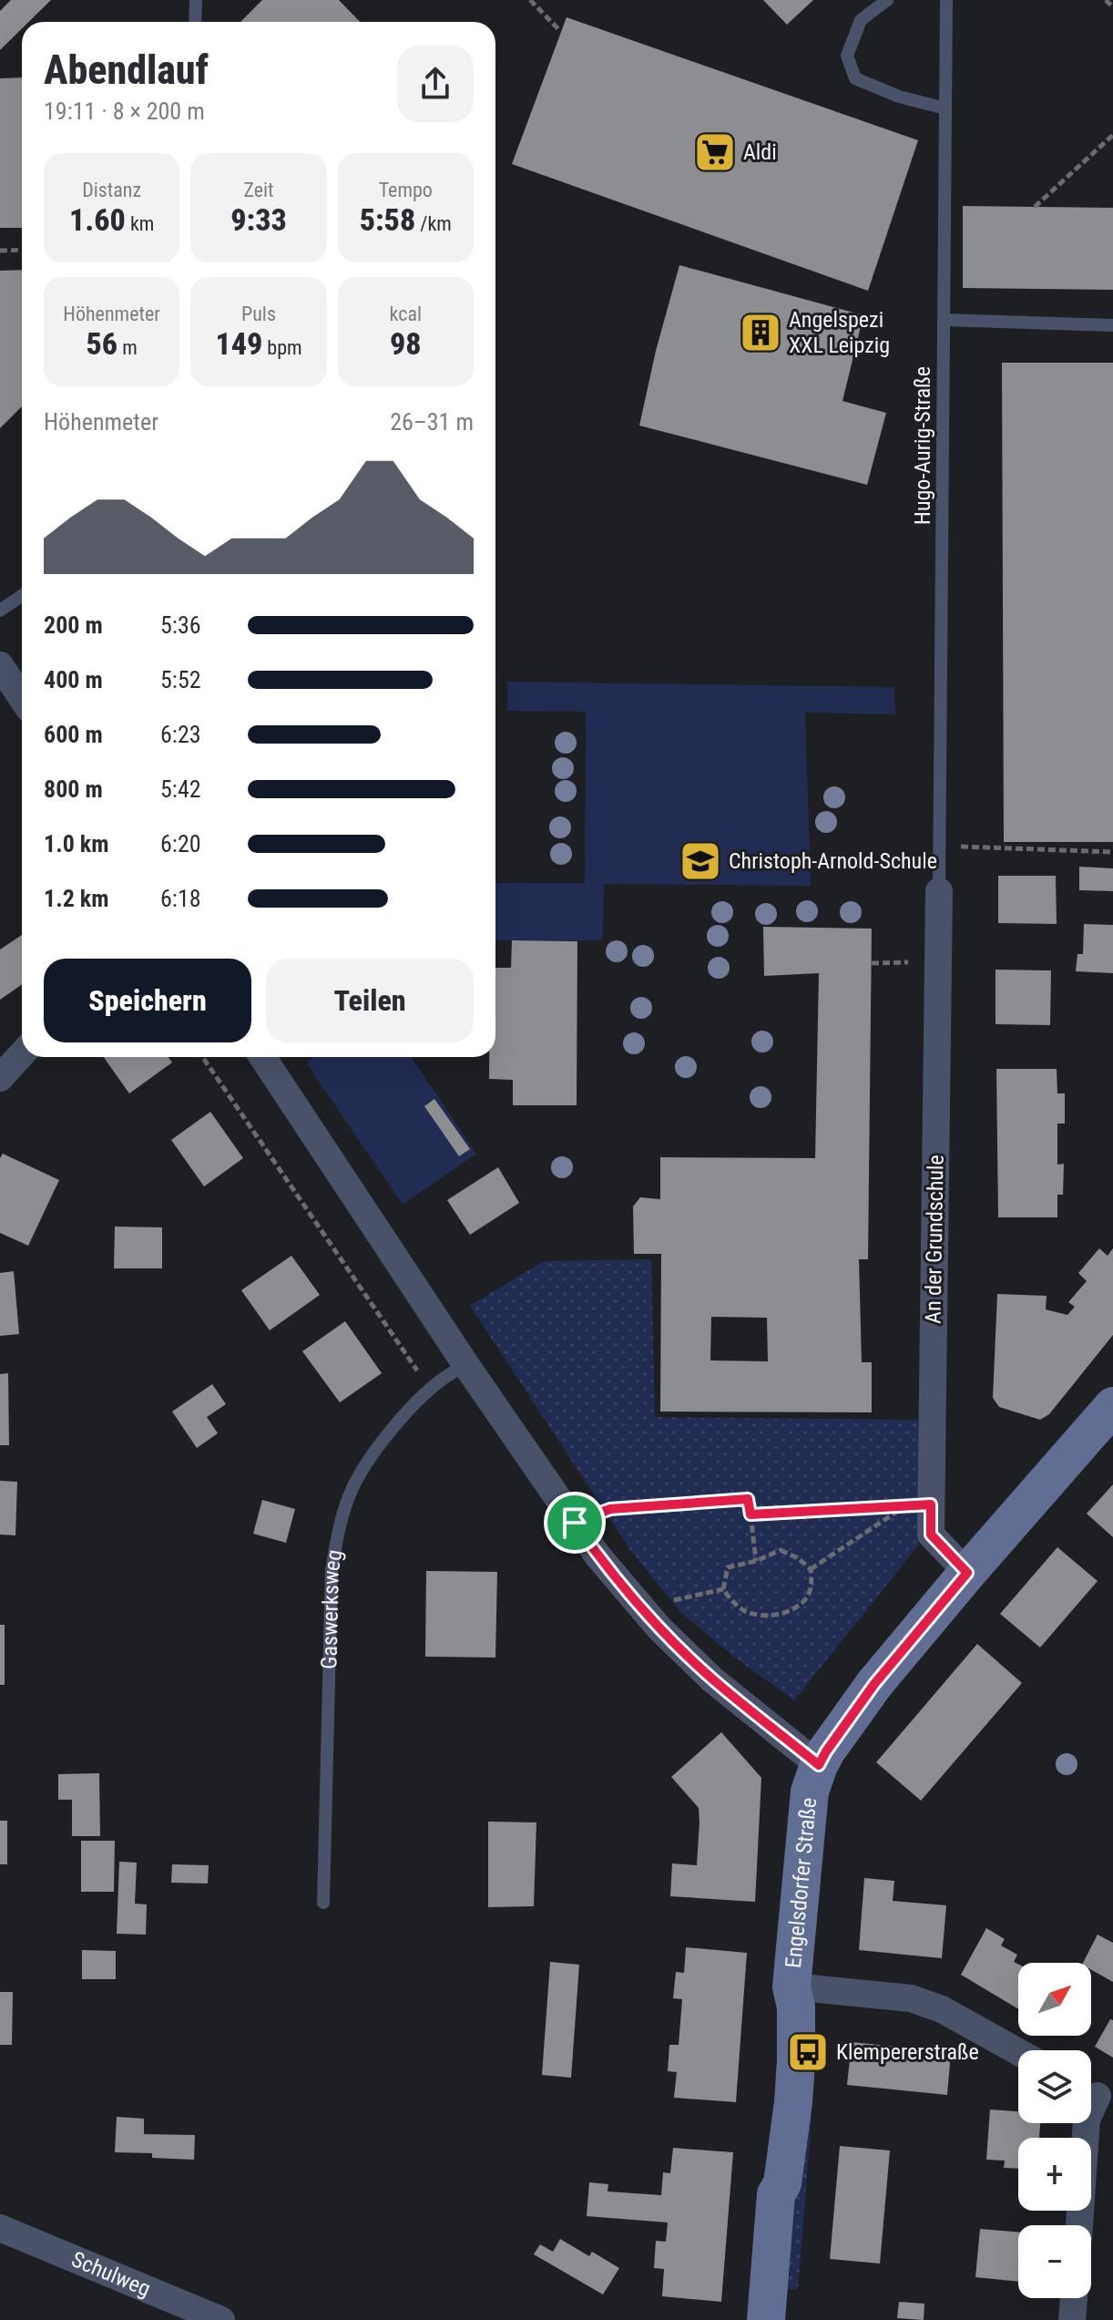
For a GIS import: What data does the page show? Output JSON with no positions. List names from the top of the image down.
{
  "streets": {
    "street": ["An der Grundschule", "Engelsdorfer Straße", "Schulweg"],
    "lane": ["Hugo-Aurig-Straße", "Gaswerksweg"]
  },
  "crossings": [
    ["Hugo-Aurig-Straße", "An der Grundschule"],
    ["An der Grundschule", "Engelsdorfer Straße"]
  ],
  "places": {
    "supermarket": ["Aldi"],
    "building": ["Angelspezi XXL Leipzig"],
    "school or university": ["Christoph-Arnold-Schule"],
    "bus stop": ["Klempererstraße"]
  },
  "north": "top right",
  "page": {
    "heading": ["Abendlauf", "19:11 · 8 × 200 m"],
    "stats": [
      ["Distanz", "1.60 km"],
      ["Zeit", "9:33"],
      ["Tempo", "5:58 /km"],
      ["Höhenmeter", "56 m"],
      ["Puls", "149 bpm"],
      ["kcal", "98"]
    ],
    "chart": ["Höhenmeter", "26–31 m"],
    "list": [
      {
        "name": "200 m",
        "note": "5:36"
      },
      {
        "name": "400 m",
        "note": "5:52"
      },
      {
        "name": "600 m",
        "note": "6:23"
      },
      {
        "name": "800 m",
        "note": "5:42"
      },
      {
        "name": "1.0 km",
        "note": "6:20"
      },
      {
        "name": "1.2 km",
        "note": "6:18"
      }
    ],
    "buttons": ["Speichern", "Teilen"],
    "map_buttons": ["+", "−"]
  }
}
